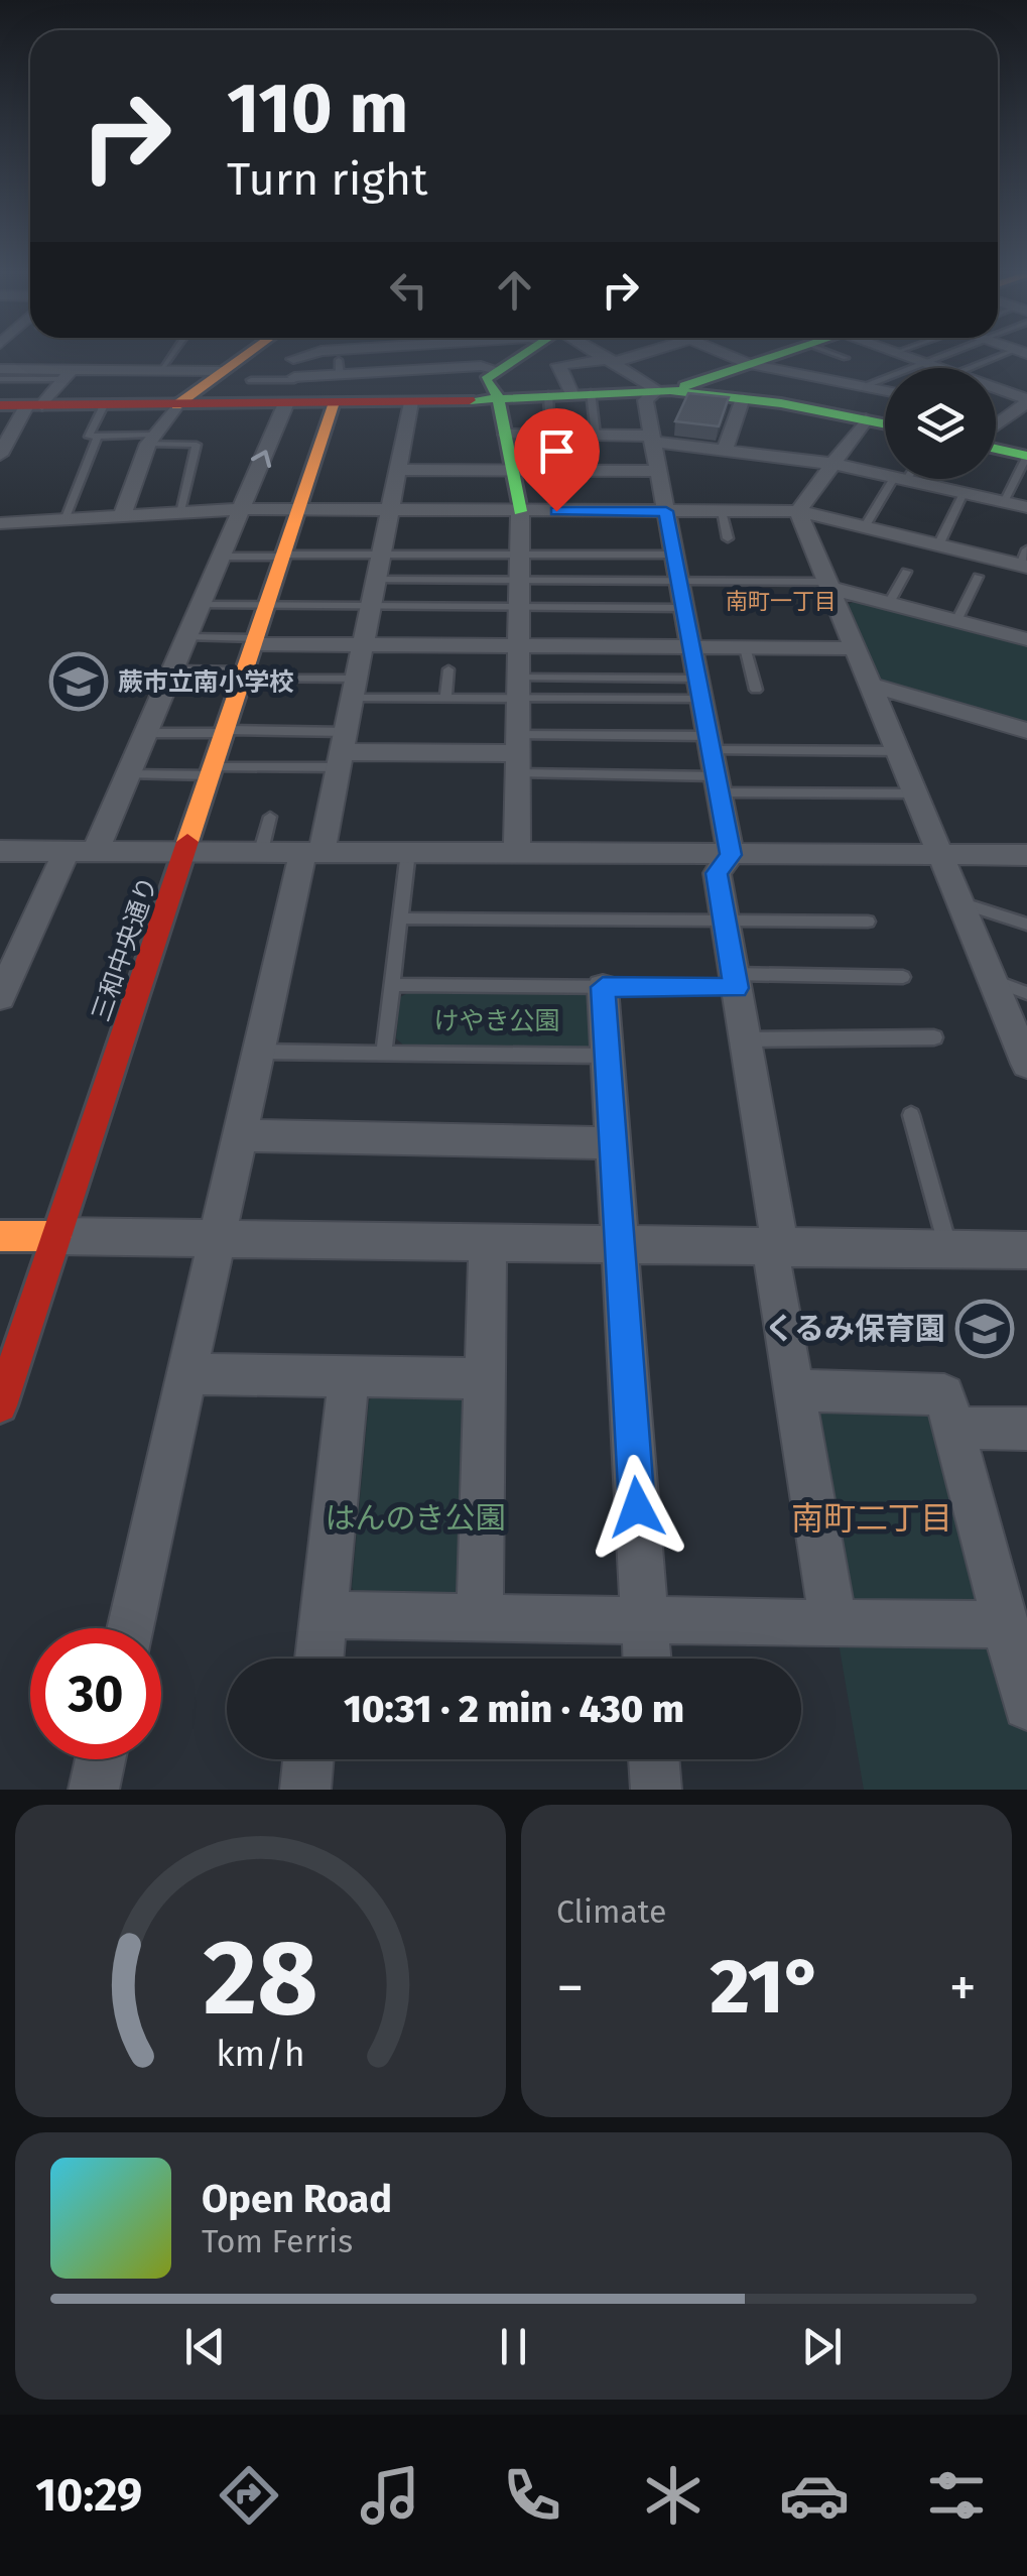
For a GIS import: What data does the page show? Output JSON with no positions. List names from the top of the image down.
{
  "streets": {
    "street": ["三和中央通り"]
  },
  "districts": ["南町一丁目", "南町二丁目"],
  "parks": ["けやき公園", "はんのき公園"],
  "places": {
    "school or university": ["蕨市立南小学校", "くるみ保育園"]
  },
  "page": {
    "turn": ["110 m", "Turn right"],
    "limit": "30",
    "trip": "10:31 · 2 min · 430 m",
    "tile": "Climate",
    "heat": ["−", "21°", "+"],
    "song": ["Open Road", "Tom Ferris"],
    "tabs": "10:29",
    "gauge": ["28", "km/h"]
  }
}
